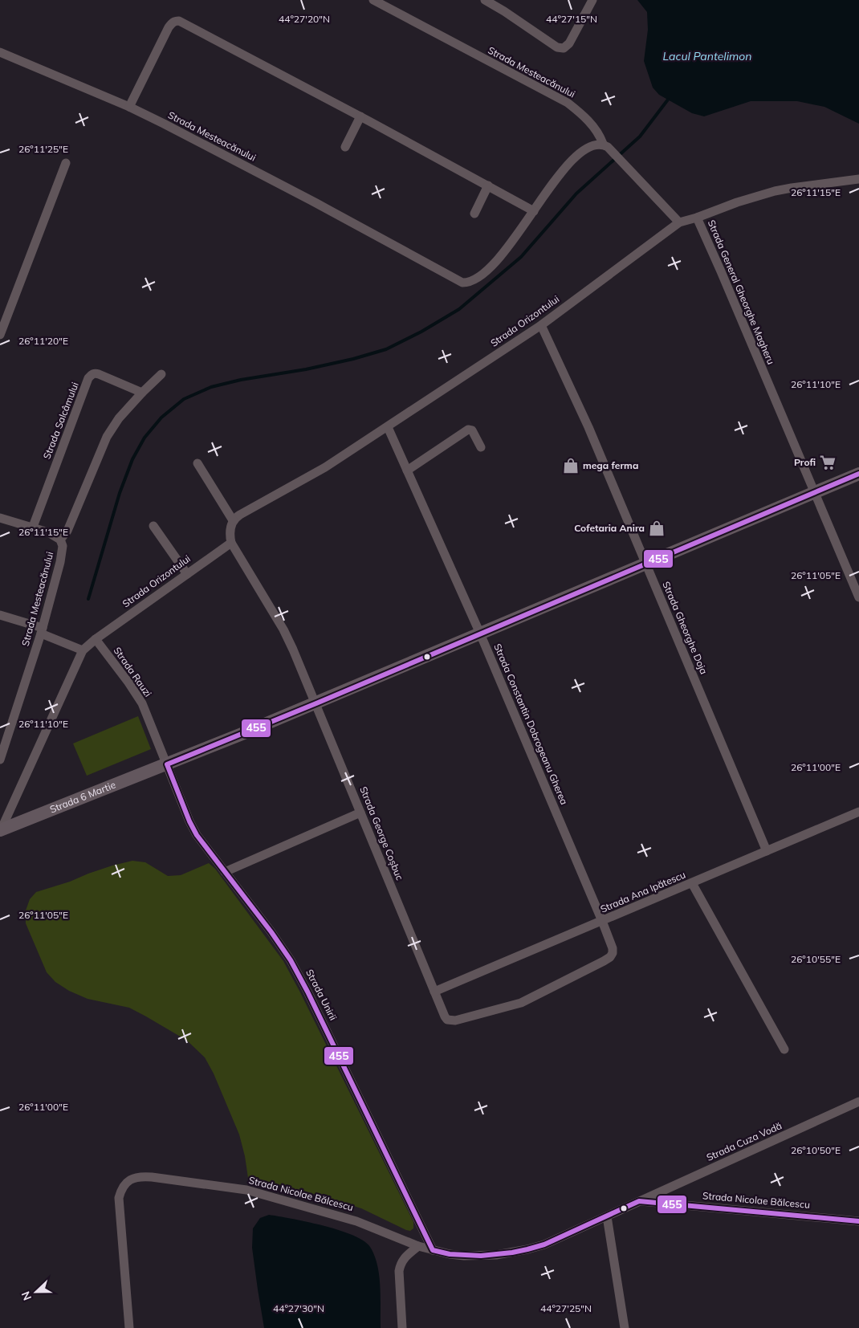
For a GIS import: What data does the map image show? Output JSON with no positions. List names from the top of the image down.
{
  "streets": {
    "street": [
      "Strada Mesteacănului",
      "Strada General Gheorghe Magheru",
      "Strada Orizontului",
      "Strada Salcâmului",
      "Strada Gheorghe Doja",
      "Strada Rauzi",
      "Strada Constantin Dobrogeanu Gherea",
      "Strada 6 Martie",
      "Strada George Coșbuc",
      "Strada Ana Ipătescu",
      "Strada Unirii",
      "Strada Cuza Vodă",
      "Strada Nicolae Bălcescu"
    ]
  },
  "crossings": [
    ["Strada Mesteacănului", "Strada Orizontului"],
    ["Strada Mesteacănului", "Strada Salcâmului"],
    ["Strada General Gheorghe Magheru", "Strada Orizontului"],
    ["Strada General Gheorghe Magheru", "Strada 6 Martie"],
    ["Strada Orizontului", "Strada Gheorghe Doja"],
    ["Strada Orizontului", "Strada Rauzi"],
    ["Strada Orizontului", "Strada Constantin Dobrogeanu Gherea"],
    ["Strada Orizontului", "Strada George Coșbuc"],
    ["Strada Gheorghe Doja", "Strada 6 Martie"],
    ["Strada Gheorghe Doja", "Strada Ana Ipătescu"],
    ["Strada Rauzi", "Strada 6 Martie"],
    ["Strada Rauzi", "Strada Unirii"],
    ["Strada Constantin Dobrogeanu Gherea", "Strada 6 Martie"],
    ["Strada Constantin Dobrogeanu Gherea", "Strada George Coșbuc"],
    ["Strada Constantin Dobrogeanu Gherea", "Strada Ana Ipătescu"],
    ["Strada 6 Martie", "Strada George Coșbuc"],
    ["Strada 6 Martie", "Strada Unirii"],
    ["Strada George Coșbuc", "Strada Ana Ipătescu"],
    ["Strada Unirii", "Strada Nicolae Bălcescu"],
    ["Strada Cuza Vodă", "Strada Nicolae Bălcescu"]
  ],
  "water": ["Lacul Pantelimon"],
  "places": {
    "supermarket": ["Profi"],
    "shop": ["mega ferma", "Cofetaria Anira"]
  },
  "lines": ["transit line 455"],
  "north": "left",
  "coordinates": [
    "44°27'20\"N",
    "44°27'15\"N",
    "26°11'25\"E",
    "26°11'15\"E",
    "26°11'20\"E",
    "26°11'10\"E",
    "26°11'05\"E",
    "26°11'00\"E",
    "26°10'55\"E",
    "26°10'50\"E",
    "44°27'30\"N",
    "44°27'25\"N"
  ]
}
